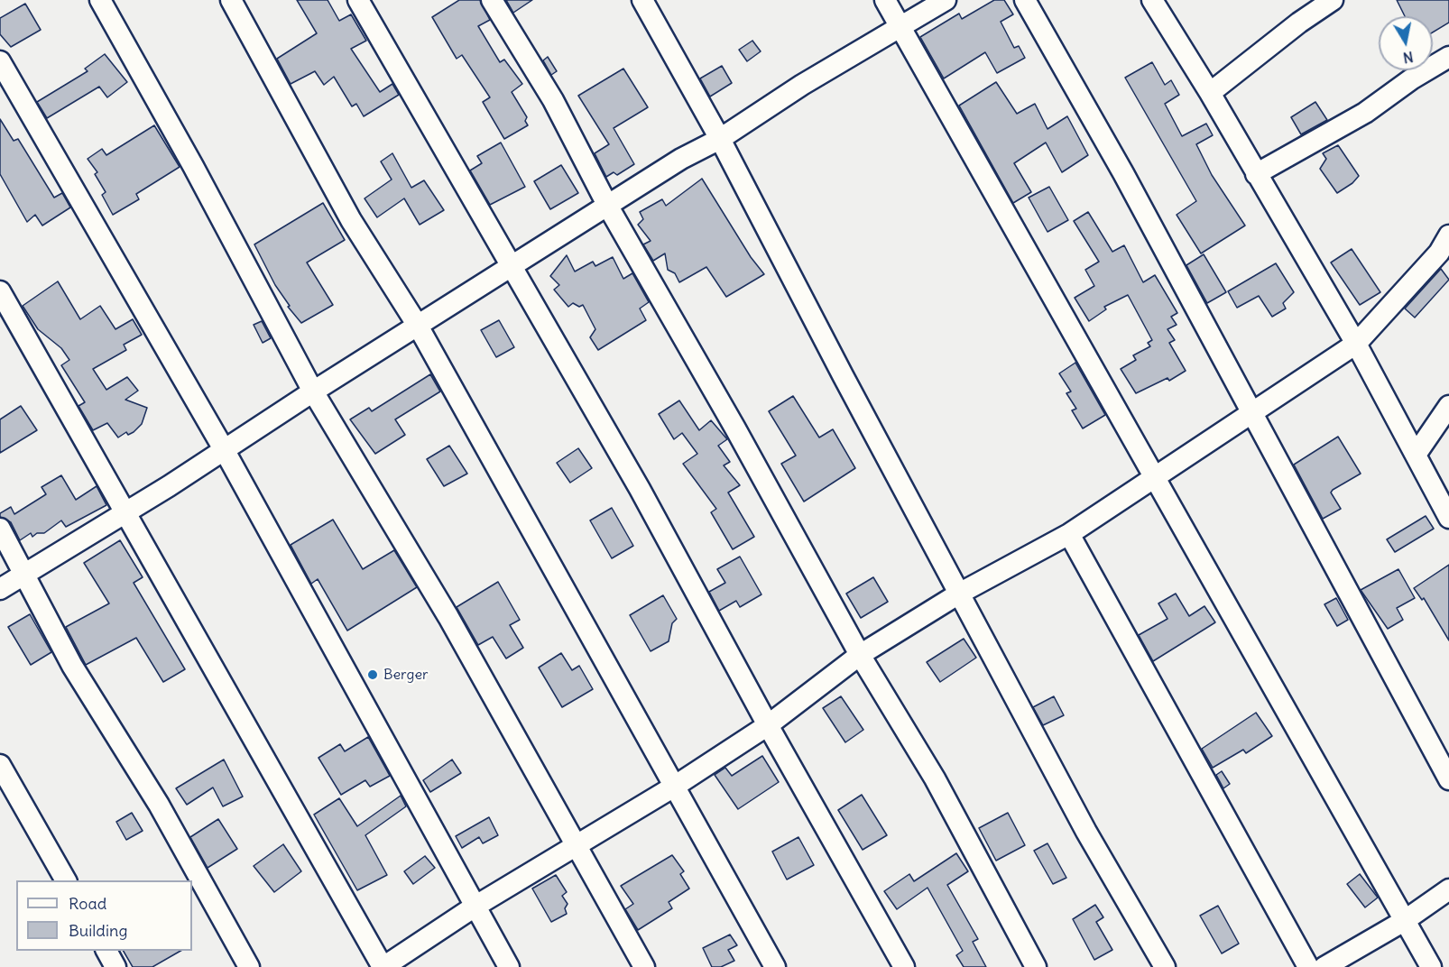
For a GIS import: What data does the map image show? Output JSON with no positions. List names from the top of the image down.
{
  "places": ["Berger"],
  "legend": ["Road", "Building"],
  "north": "bottom"
}
